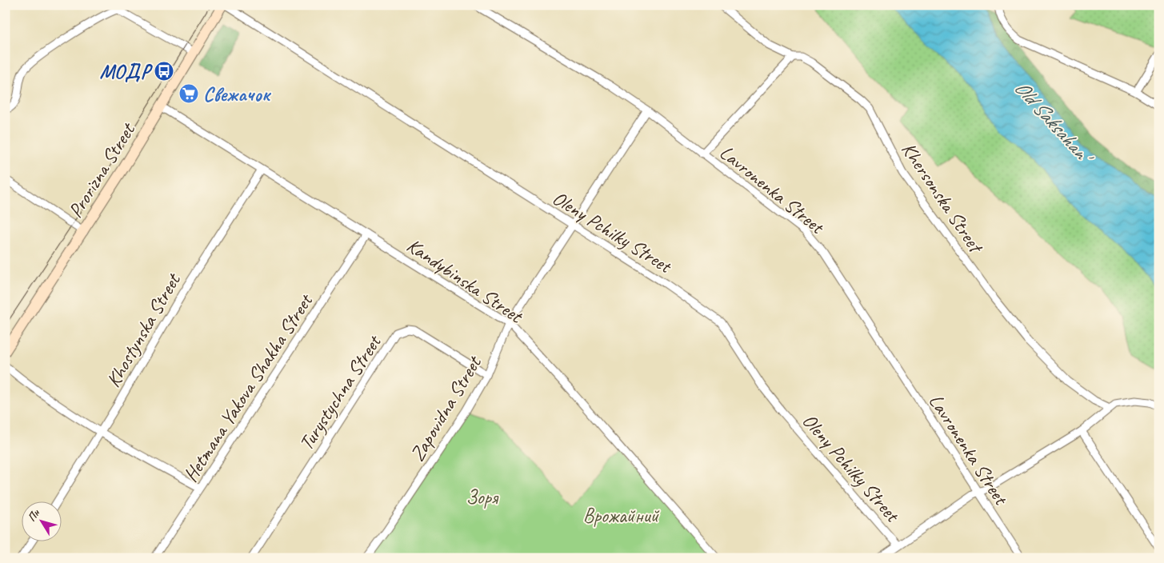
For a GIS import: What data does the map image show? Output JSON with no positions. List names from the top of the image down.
{
  "streets": {
    "main road": ["Prorizna Street"],
    "street": [
      "Lavronenka Street",
      "Khersonska Street",
      "Oleny Pchilky Street",
      "Kandybinska Street",
      "Khostynska Street",
      "Hetmana Yakova Shakha Street",
      "Turystychna Street",
      "Zapovidna Street"
    ]
  },
  "crossings": [
    ["Prorizna Street", "Kandybinska Street"],
    ["Lavronenka Street", "Zapovidna Street"],
    ["Oleny Pchilky Street", "Zapovidna Street"],
    ["Kandybinska Street", "Khostynska Street"],
    ["Kandybinska Street", "Hetmana Yakova Shakha Street"],
    ["Kandybinska Street", "Zapovidna Street"],
    ["Turystychna Street", "Zapovidna Street"]
  ],
  "water": ["Old Saksahan'"],
  "parks": ["Зоря", "Врожайний"],
  "places": {
    "bus stop": ["МОДР"],
    "supermarket": ["Свежачок"]
  },
  "north": "top left"
}
